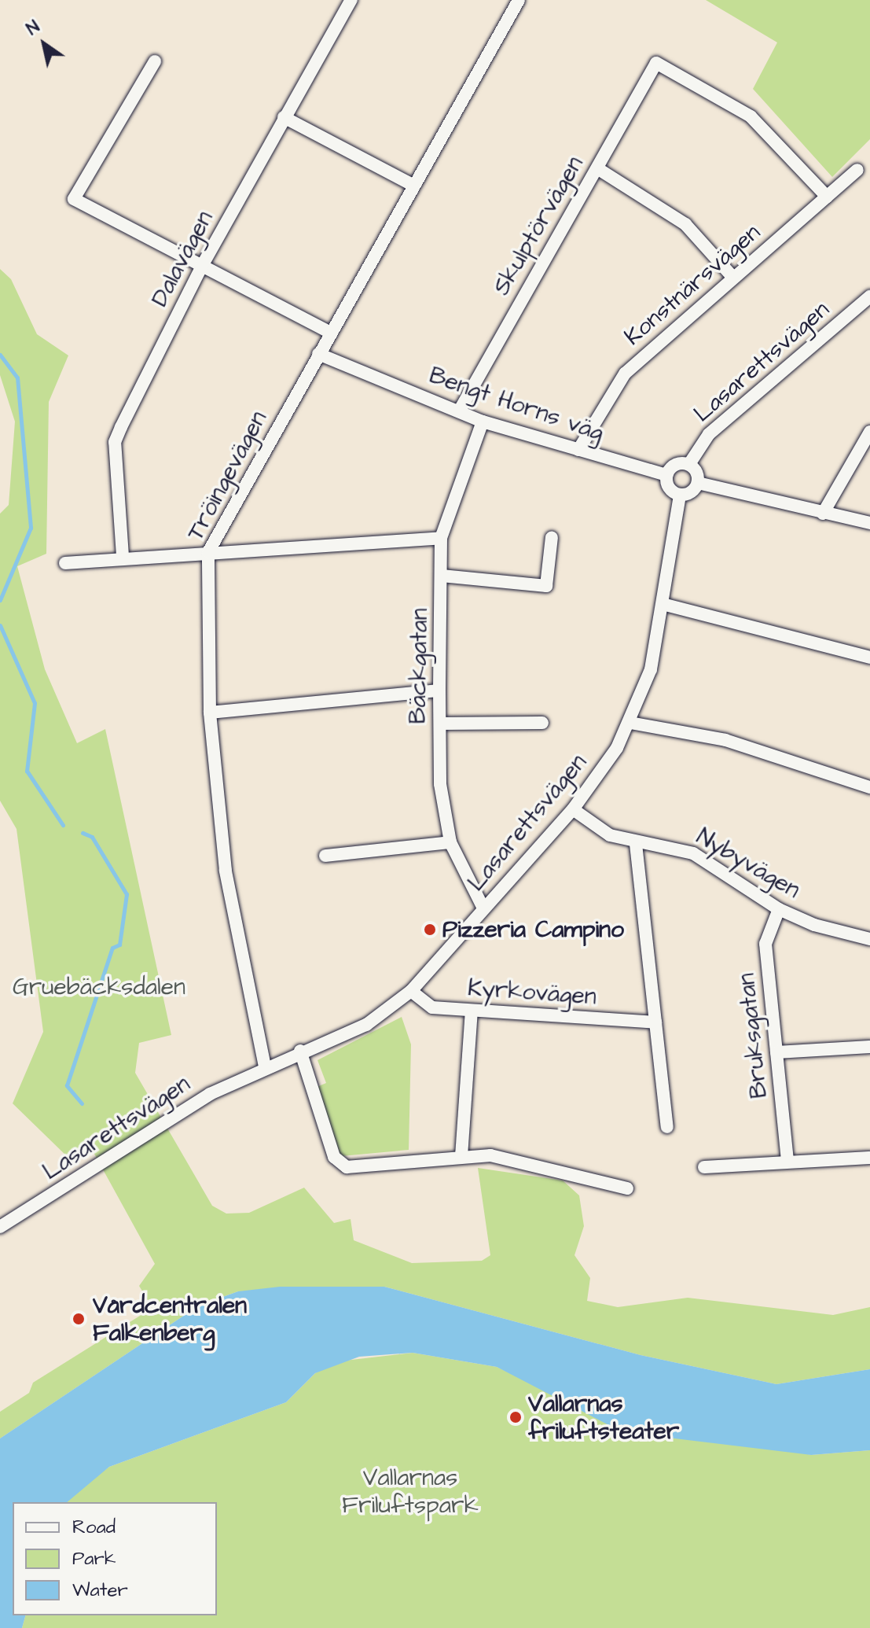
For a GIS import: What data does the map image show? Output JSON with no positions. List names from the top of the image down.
{
  "streets": {
    "street": [
      "Skulptörvägen",
      "Dalavägen",
      "Konstnärsvägen",
      "Lasarettsvägen",
      "Bengt Horns väg",
      "Tröingevägen",
      "Bäckgatan",
      "Nybyvägen",
      "Kyrkovägen",
      "Bruksgatan"
    ]
  },
  "crossings": [
    ["Skulptörvägen", "Konstnärsvägen"],
    ["Skulptörvägen", "Bengt Horns väg"],
    ["Konstnärsvägen", "Bengt Horns väg"],
    ["Lasarettsvägen", "Bengt Horns väg"],
    ["Lasarettsvägen", "Tröingevägen"],
    ["Lasarettsvägen", "Bäckgatan"],
    ["Lasarettsvägen", "Nybyvägen"],
    ["Lasarettsvägen", "Kyrkovägen"],
    ["Bengt Horns väg", "Tröingevägen"],
    ["Bengt Horns väg", "Bäckgatan"],
    ["Nybyvägen", "Bruksgatan"]
  ],
  "parks": ["Gruebäcksdalen", "Vallarnas Friluftspark"],
  "places": ["Pizzeria Campino", "Vårdcentralen Falkenberg", "Vallarnas friluftsteater"],
  "legend": ["Road", "Park", "Water"],
  "north": "top left"
}
